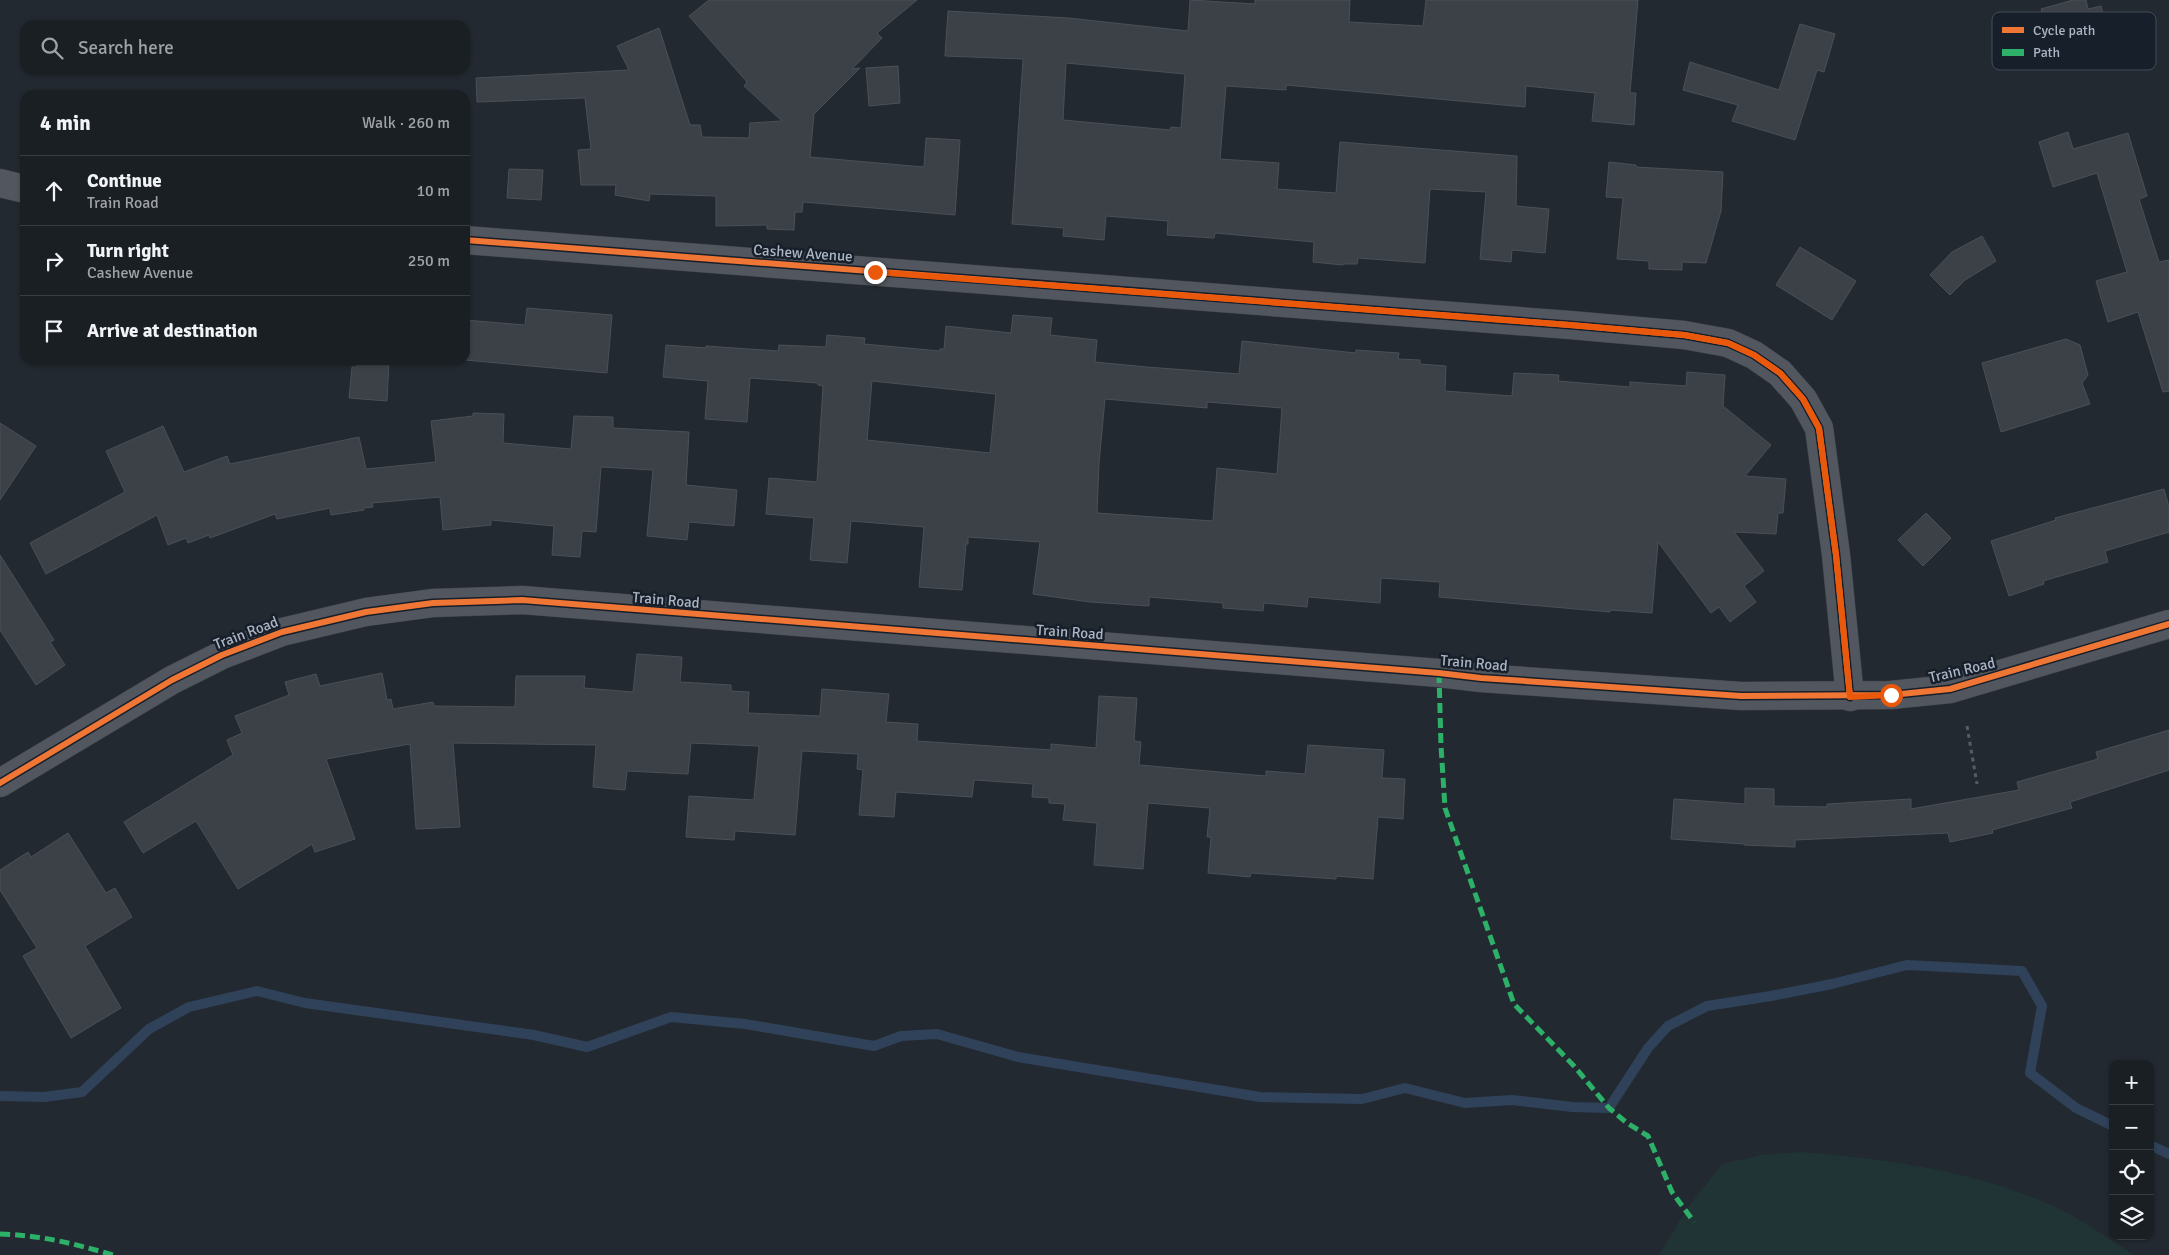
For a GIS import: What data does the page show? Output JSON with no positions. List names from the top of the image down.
{
  "streets": {
    "street": ["Cashew Avenue", "Train Road"]
  },
  "crossings": [
    ["Cashew Avenue", "Train Road"]
  ],
  "legend": ["Cycle path", "Path"],
  "page": {
    "search": "Search here",
    "heading": ["4 min", "Walk · 260 m"],
    "list": [
      ["Continue", "Train Road", "10 m"],
      ["Turn right", "Cashew Avenue", "250 m"],
      "Arrive at destination"
    ],
    "map_buttons": ["+", "−"]
  }
}
